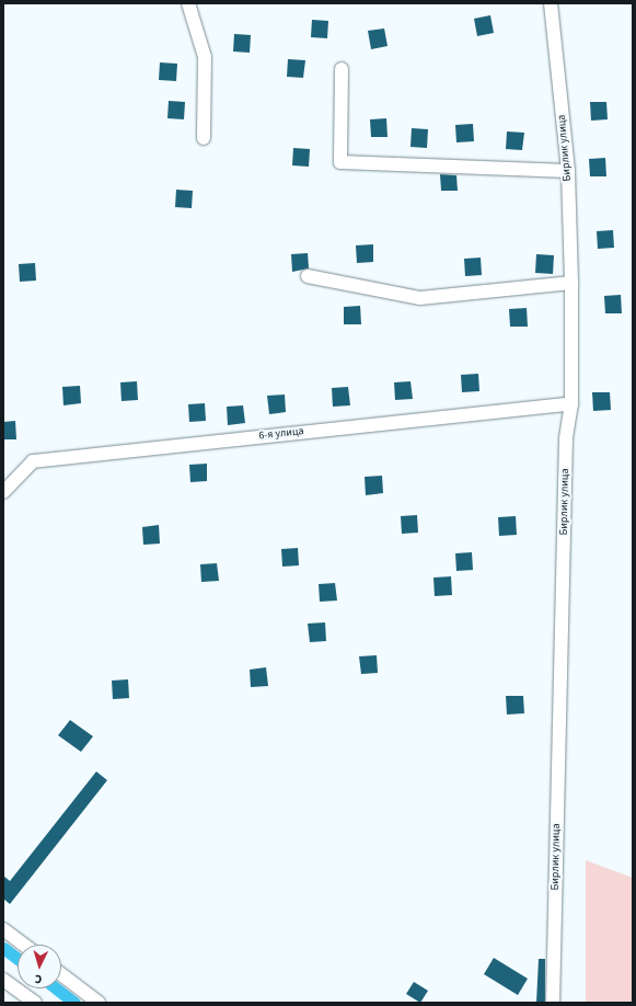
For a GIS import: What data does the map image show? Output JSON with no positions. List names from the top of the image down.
{
  "streets": {
    "street": ["Бирлик улица", "6-я улица"]
  },
  "crossings": [
    ["Бирлик улица", "6-я улица"]
  ],
  "north": "bottom"
}
